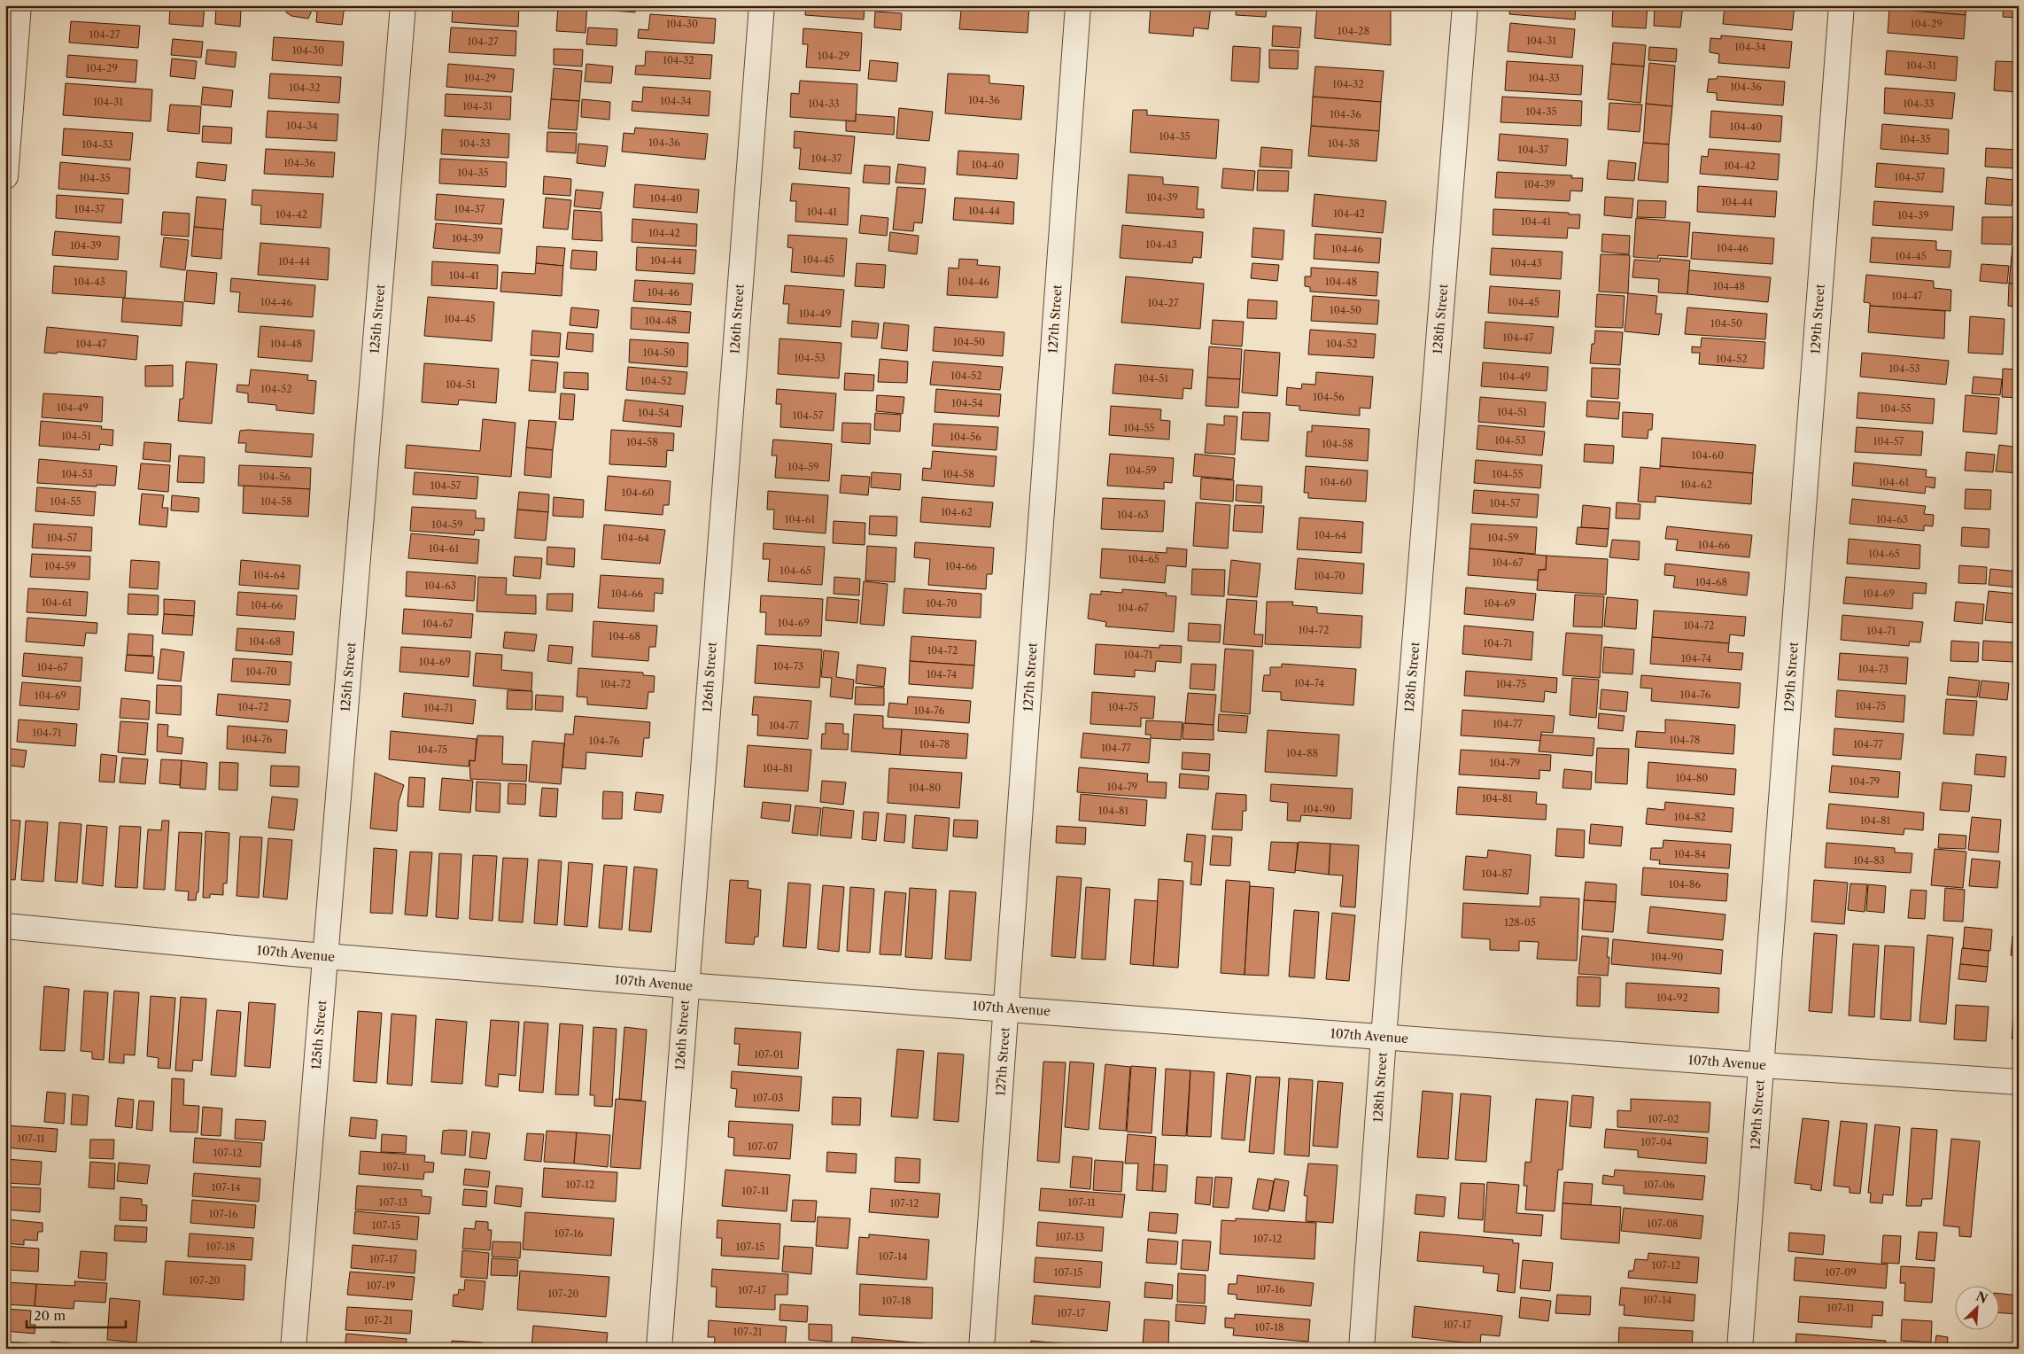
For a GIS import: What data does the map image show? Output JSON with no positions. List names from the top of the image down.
{
  "streets": {
    "street": [
      "125th Street",
      "126th Street",
      "127th Street",
      "128th Street",
      "129th Street",
      "107th Avenue"
    ]
  },
  "crossings": [
    ["125th Street", "107th Avenue"],
    ["126th Street", "107th Avenue"],
    ["127th Street", "107th Avenue"],
    ["128th Street", "107th Avenue"],
    ["129th Street", "107th Avenue"]
  ],
  "house_numbers": [
    "104-30",
    "104-29",
    "104-28",
    "104-27",
    "104-31",
    "104-27",
    "104-34",
    "104-30",
    "104-29",
    "104-32",
    "104-31",
    "104-29",
    "104-29",
    "104-33",
    "104-32",
    "104-36",
    "104-32",
    "104-36",
    "104-34",
    "104-31",
    "104-33",
    "104-33",
    "104-31",
    "104-35",
    "104-36",
    "104-34",
    "104-40",
    "104-35",
    "104-35",
    "104-36",
    "104-33",
    "104-38",
    "104-33",
    "104-37",
    "104-37",
    "104-36",
    "104-40",
    "104-42",
    "104-35",
    "104-37",
    "104-35",
    "104-39",
    "104-39",
    "104-40",
    "104-44",
    "104-37",
    "104-37",
    "104-44",
    "104-41",
    "104-42",
    "104-42",
    "104-39",
    "104-41",
    "104-42",
    "104-39",
    "104-43",
    "104-39",
    "104-46",
    "104-46",
    "104-45",
    "104-45",
    "104-44",
    "104-44",
    "104-43",
    "104-41",
    "104-43",
    "104-46",
    "104-48",
    "104-48",
    "104-46",
    "104-47",
    "104-46",
    "104-45",
    "104-27",
    "104-50",
    "104-49",
    "104-45",
    "104-48",
    "104-50",
    "104-47",
    "104-50",
    "104-47",
    "104-48",
    "104-52",
    "104-50",
    "104-53",
    "104-52",
    "104-53",
    "104-52",
    "104-49",
    "104-51",
    "104-52",
    "104-51",
    "104-52",
    "104-56",
    "104-54",
    "104-49",
    "104-55",
    "104-51",
    "104-54",
    "104-57",
    "104-55",
    "104-51",
    "104-56",
    "104-53",
    "104-57",
    "104-58",
    "104-58",
    "104-60",
    "104-59",
    "104-59",
    "104-53",
    "104-58",
    "104-55",
    "104-56",
    "104-60",
    "104-61",
    "104-62",
    "104-57",
    "104-60",
    "104-55",
    "104-58",
    "104-57",
    "104-62",
    "104-63",
    "104-61",
    "104-63",
    "104-59",
    "104-64",
    "104-57",
    "104-64",
    "104-59",
    "104-66",
    "104-61",
    "104-65",
    "104-65",
    "104-67",
    "104-59",
    "104-66",
    "104-65",
    "104-64",
    "104-70",
    "104-68",
    "104-63",
    "104-66",
    "104-69",
    "104-61",
    "104-70",
    "104-69",
    "104-66",
    "104-67",
    "104-69",
    "104-67",
    "104-72",
    "104-72",
    "104-71",
    "104-68",
    "104-68",
    "104-71",
    "104-72",
    "104-71",
    "104-74",
    "104-69",
    "104-73",
    "104-67",
    "104-73",
    "104-70",
    "104-74",
    "104-74",
    "104-72",
    "104-75",
    "104-76",
    "104-69",
    "104-75",
    "104-72",
    "104-75",
    "104-71",
    "104-76",
    "104-77",
    "104-77",
    "104-71",
    "104-76",
    "104-78",
    "104-76",
    "104-78",
    "104-77",
    "104-77",
    "104-75",
    "104-88",
    "104-79",
    "104-81",
    "104-80",
    "104-79",
    "104-79",
    "104-80",
    "104-81",
    "104-90",
    "104-81",
    "104-82",
    "104-81",
    "104-84",
    "104-83",
    "104-87",
    "104-86",
    "128-05",
    "104-90",
    "104-92",
    "107-01",
    "107-03",
    "107-02",
    "107-11",
    "107-04",
    "107-07",
    "107-12",
    "107-11",
    "107-12",
    "107-06",
    "107-14",
    "107-11",
    "107-13",
    "107-11",
    "107-12",
    "107-16",
    "107-08",
    "107-15",
    "107-16",
    "107-13",
    "107-12",
    "107-18",
    "107-15",
    "107-14",
    "107-17",
    "107-12",
    "107-15",
    "107-09",
    "107-20",
    "107-19",
    "107-16",
    "107-17",
    "107-20",
    "107-14",
    "107-18",
    "107-11",
    "107-17",
    "107-21",
    "107-17",
    "107-18",
    "107-21"
  ],
  "scale_bar": "20 m",
  "north": "top right"
}
